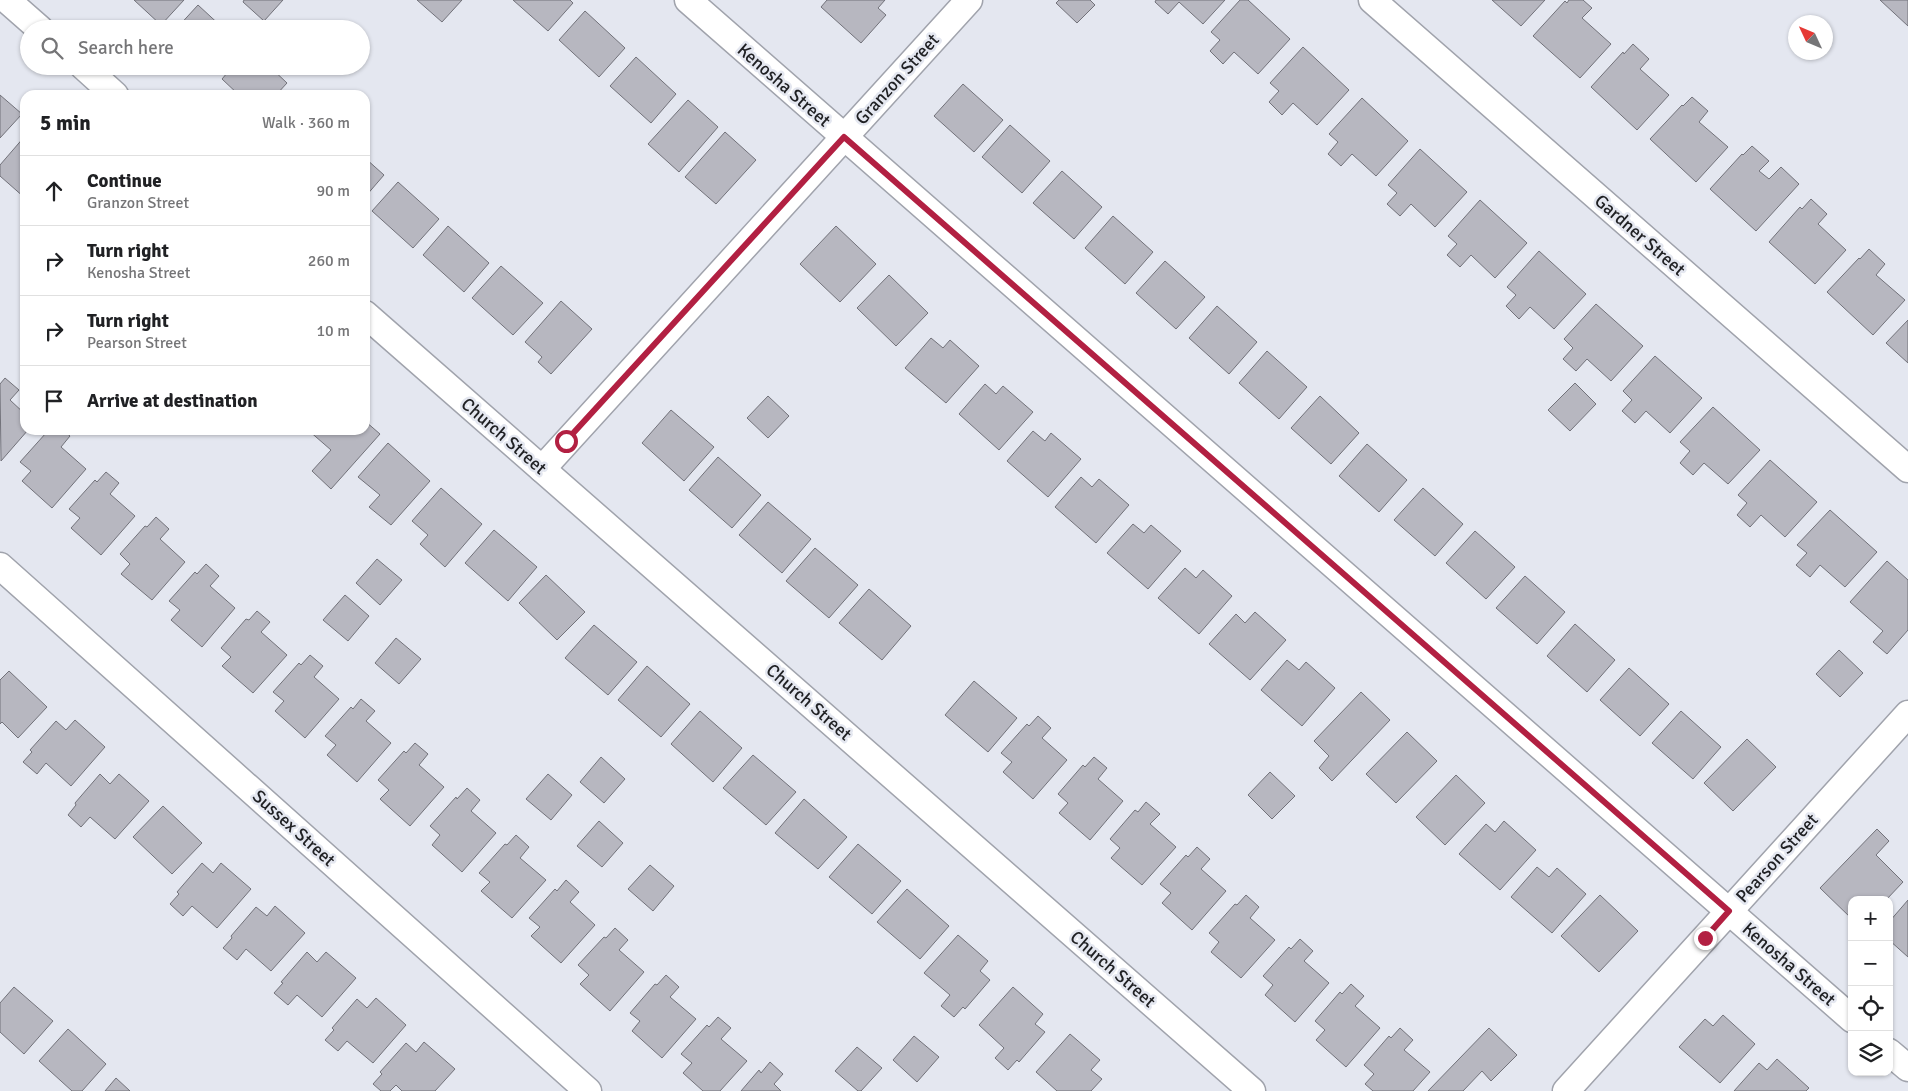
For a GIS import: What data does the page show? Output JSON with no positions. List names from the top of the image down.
{
  "streets": {
    "street": [
      "Granzon Street",
      "Kenosha Street",
      "Gardner Street",
      "Church Street",
      "Sussex Street",
      "Pearson Street"
    ]
  },
  "crossings": [
    ["Granzon Street", "Kenosha Street"],
    ["Granzon Street", "Church Street"],
    ["Kenosha Street", "Pearson Street"]
  ],
  "north": "top left",
  "page": {
    "search": "Search here",
    "heading": ["5 min", "Walk · 360 m"],
    "list": [
      ["Continue", "Granzon Street", "90 m"],
      ["Turn right", "Kenosha Street", "260 m"],
      ["Turn right", "Pearson Street", "10 m"],
      "Arrive at destination"
    ],
    "map_buttons": ["+", "−"]
  }
}
